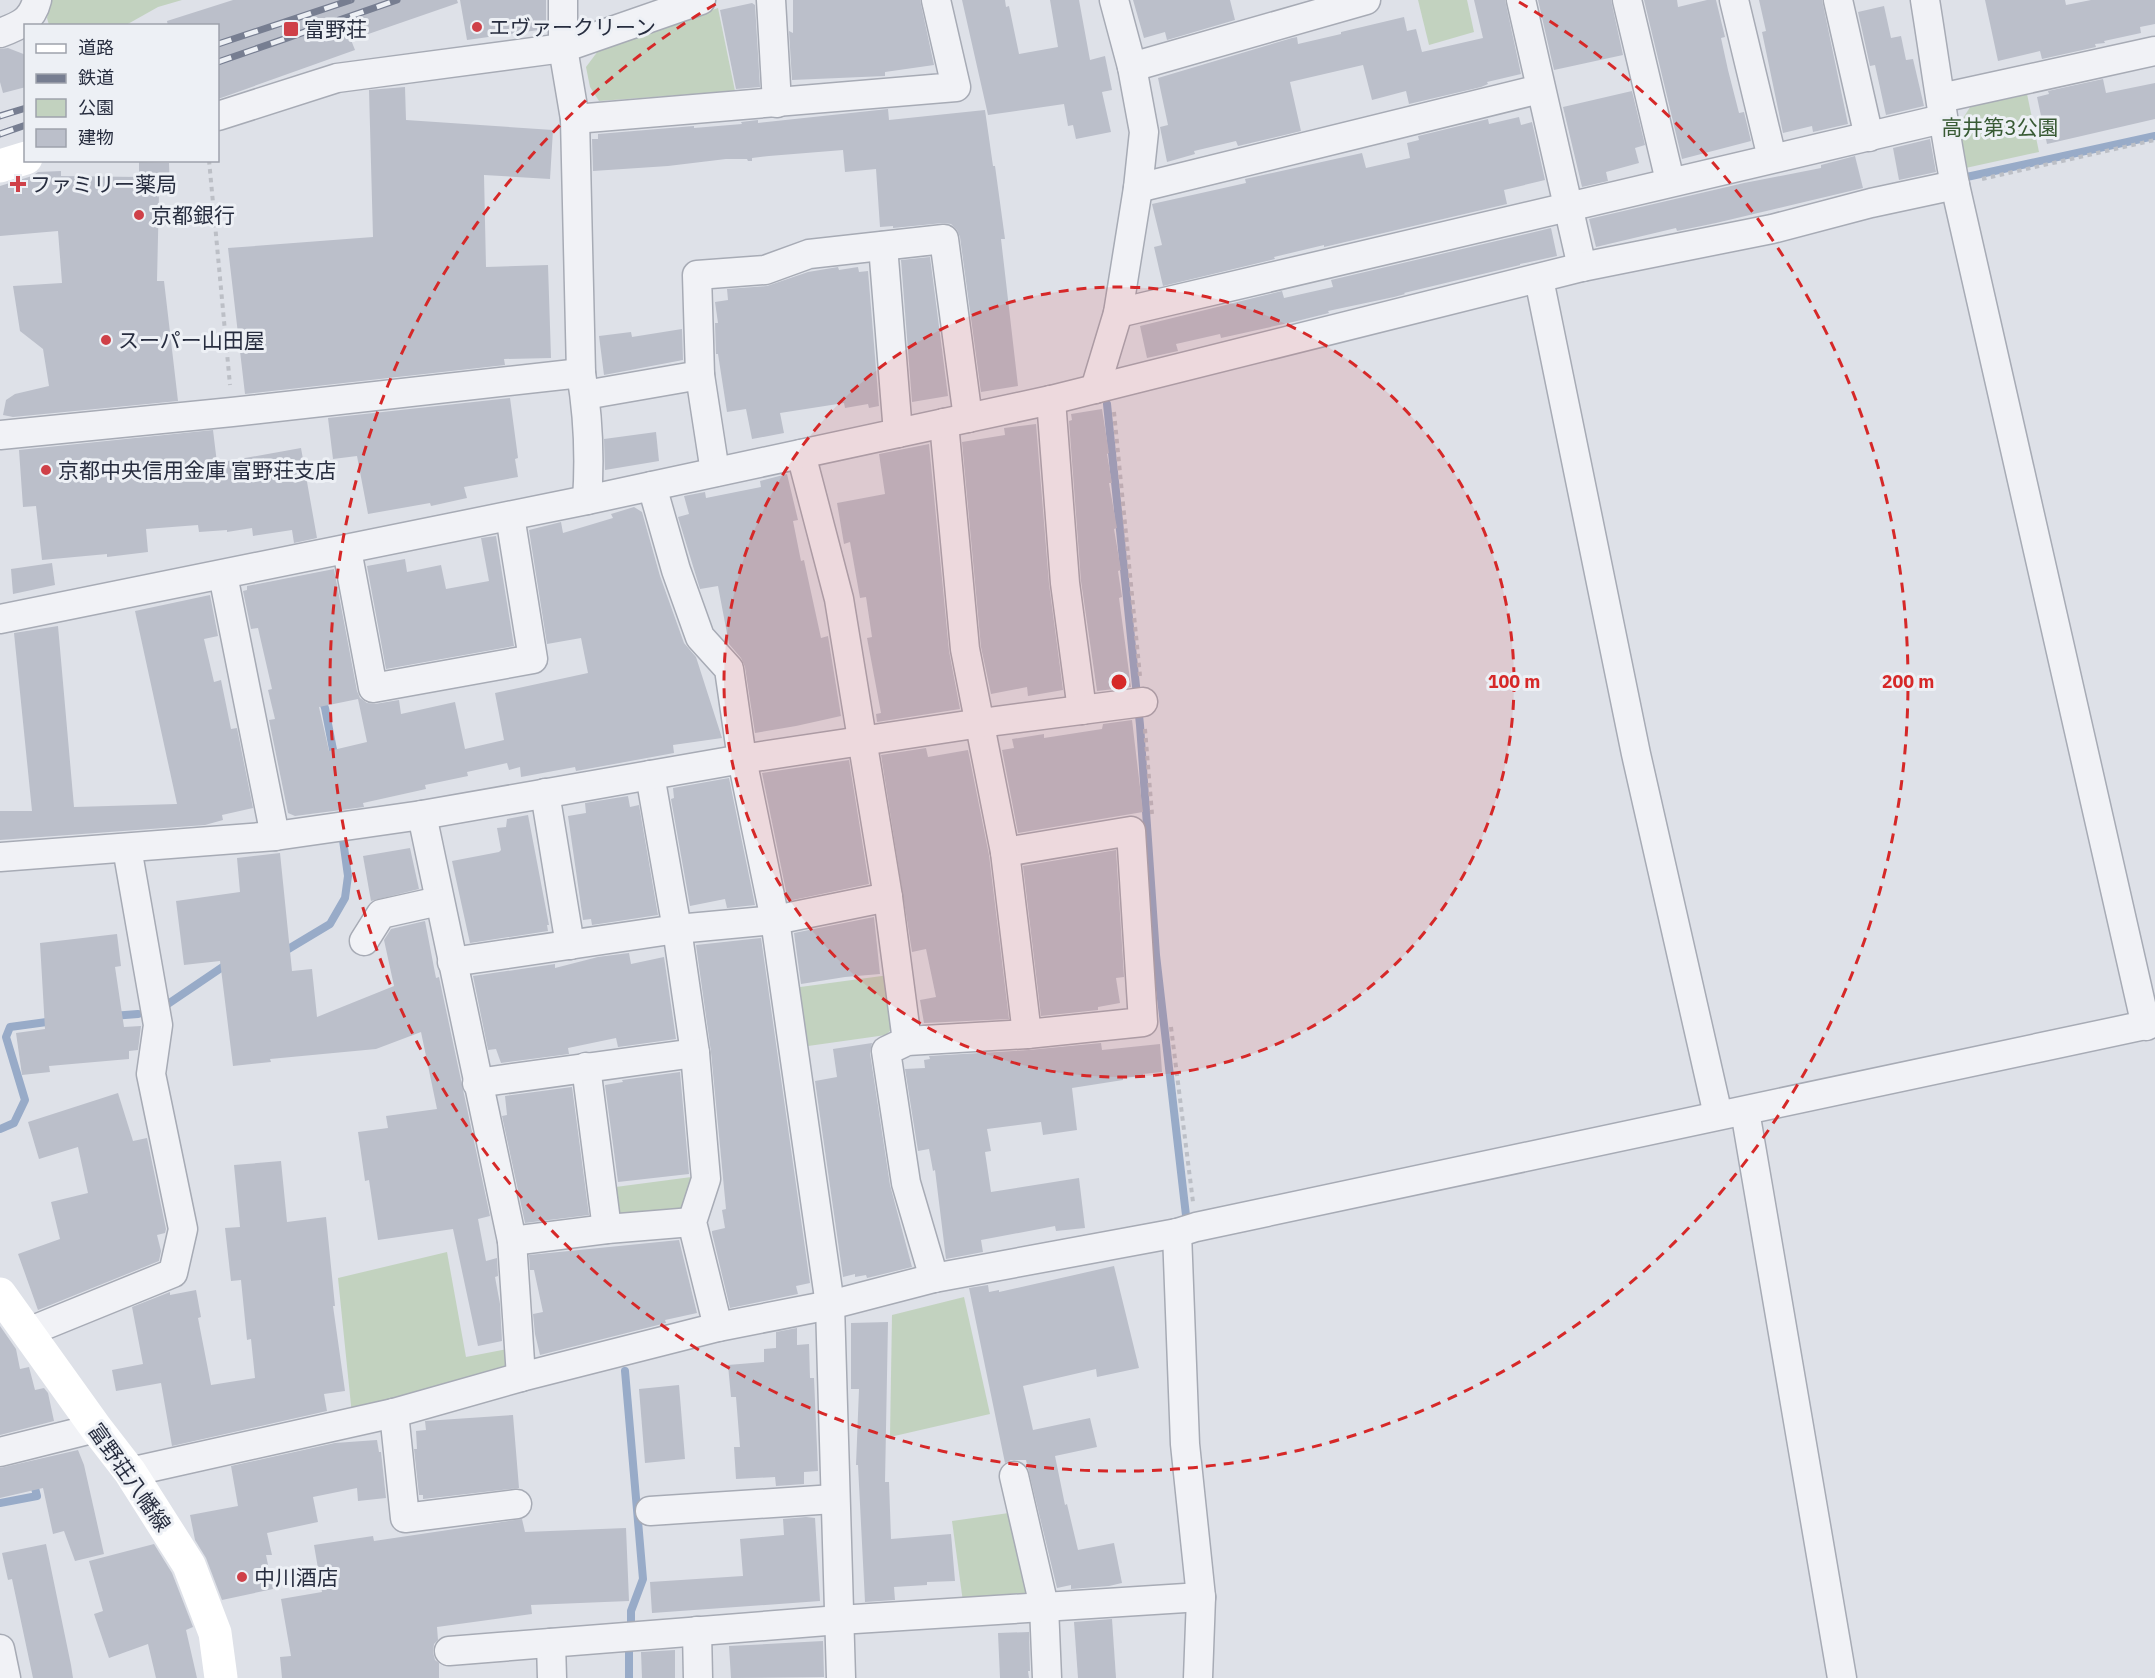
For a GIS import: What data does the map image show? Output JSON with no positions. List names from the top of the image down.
{
  "streets": {
    "main road": ["富野荘八幡線"]
  },
  "parks": ["高井第3公園"],
  "places": {
    "other": [
      "エヴァークリーン",
      "京都銀行",
      "スーパー山田屋",
      "京都中央信用金庫 富野荘支店",
      "中川酒店"
    ],
    "transit": ["富野荘"],
    "health": ["ファミリー薬局"]
  },
  "legend": [
    "道路",
    "鉄道",
    "公園",
    "建物"
  ],
  "rings": ["100 m", "200 m"]
}
